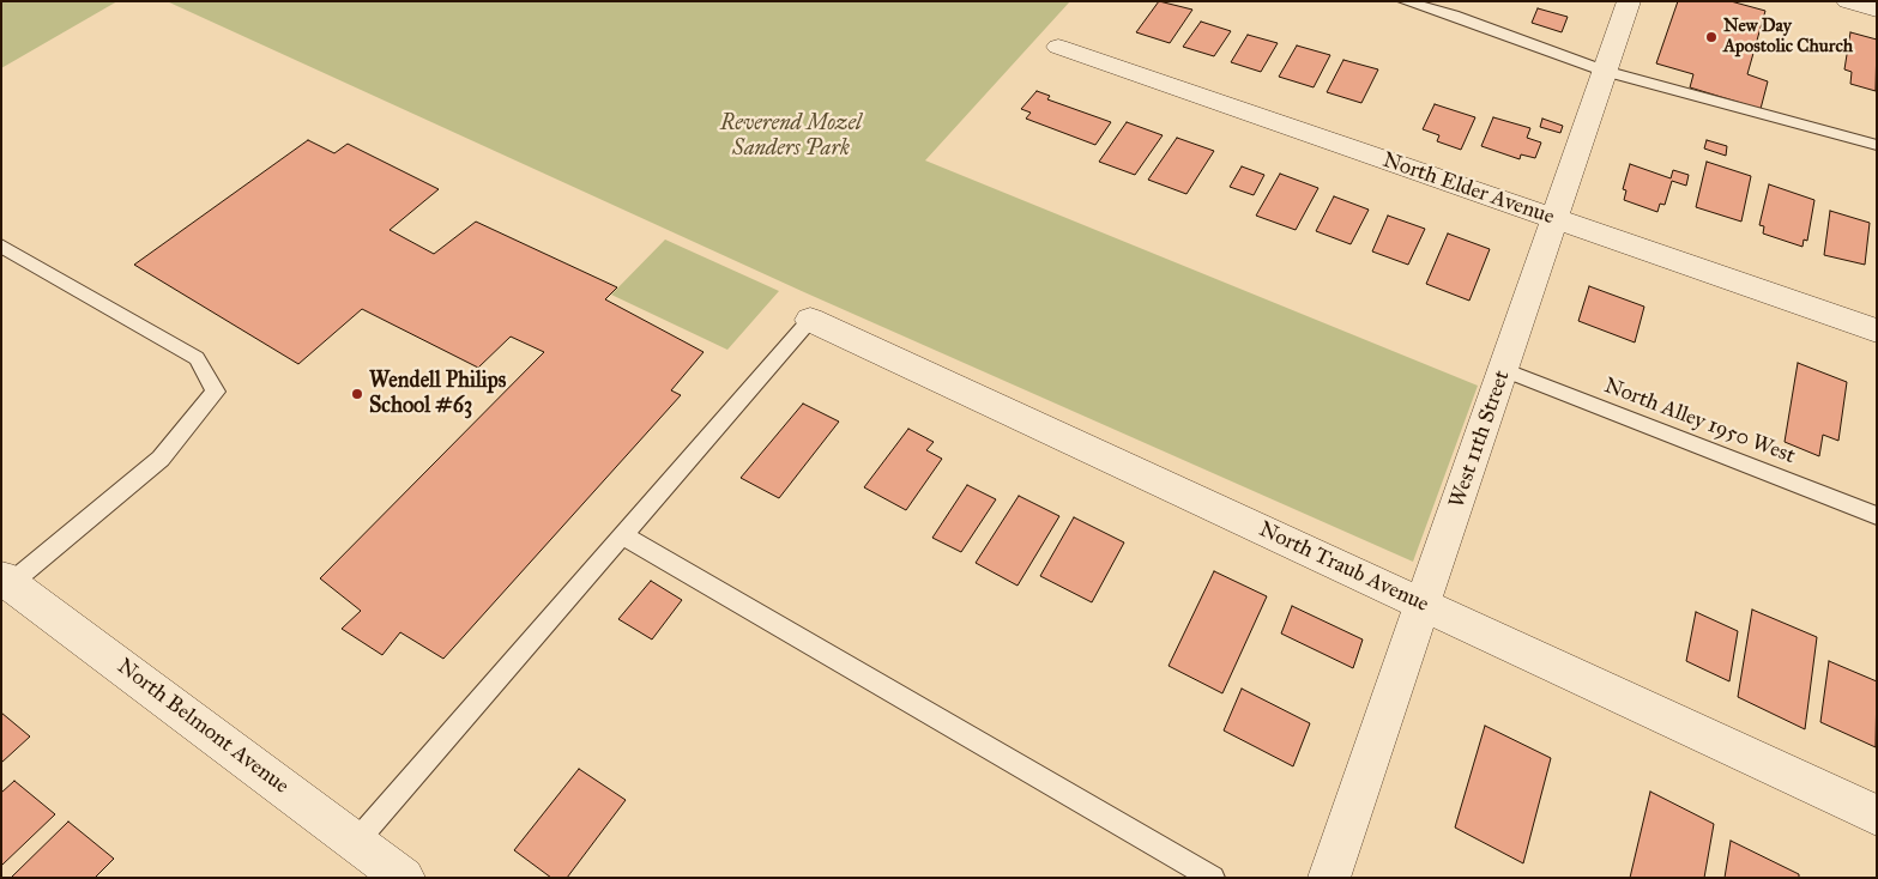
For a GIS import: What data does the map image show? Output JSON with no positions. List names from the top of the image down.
{
  "streets": {
    "street": [
      "North Elder Avenue",
      "West 11th Street",
      "North Traub Avenue",
      "North Belmont Avenue"
    ],
    "lane": ["North Alley 1950 West"]
  },
  "crossings": [
    ["North Elder Avenue", "West 11th Street"],
    ["North Alley 1950 West", "West 11th Street"],
    ["West 11th Street", "North Traub Avenue"]
  ],
  "parks": ["Reverend Mozel Sanders Park"],
  "places": ["New Day Apostolic Church", "Wendell Philips School #63"]
}
